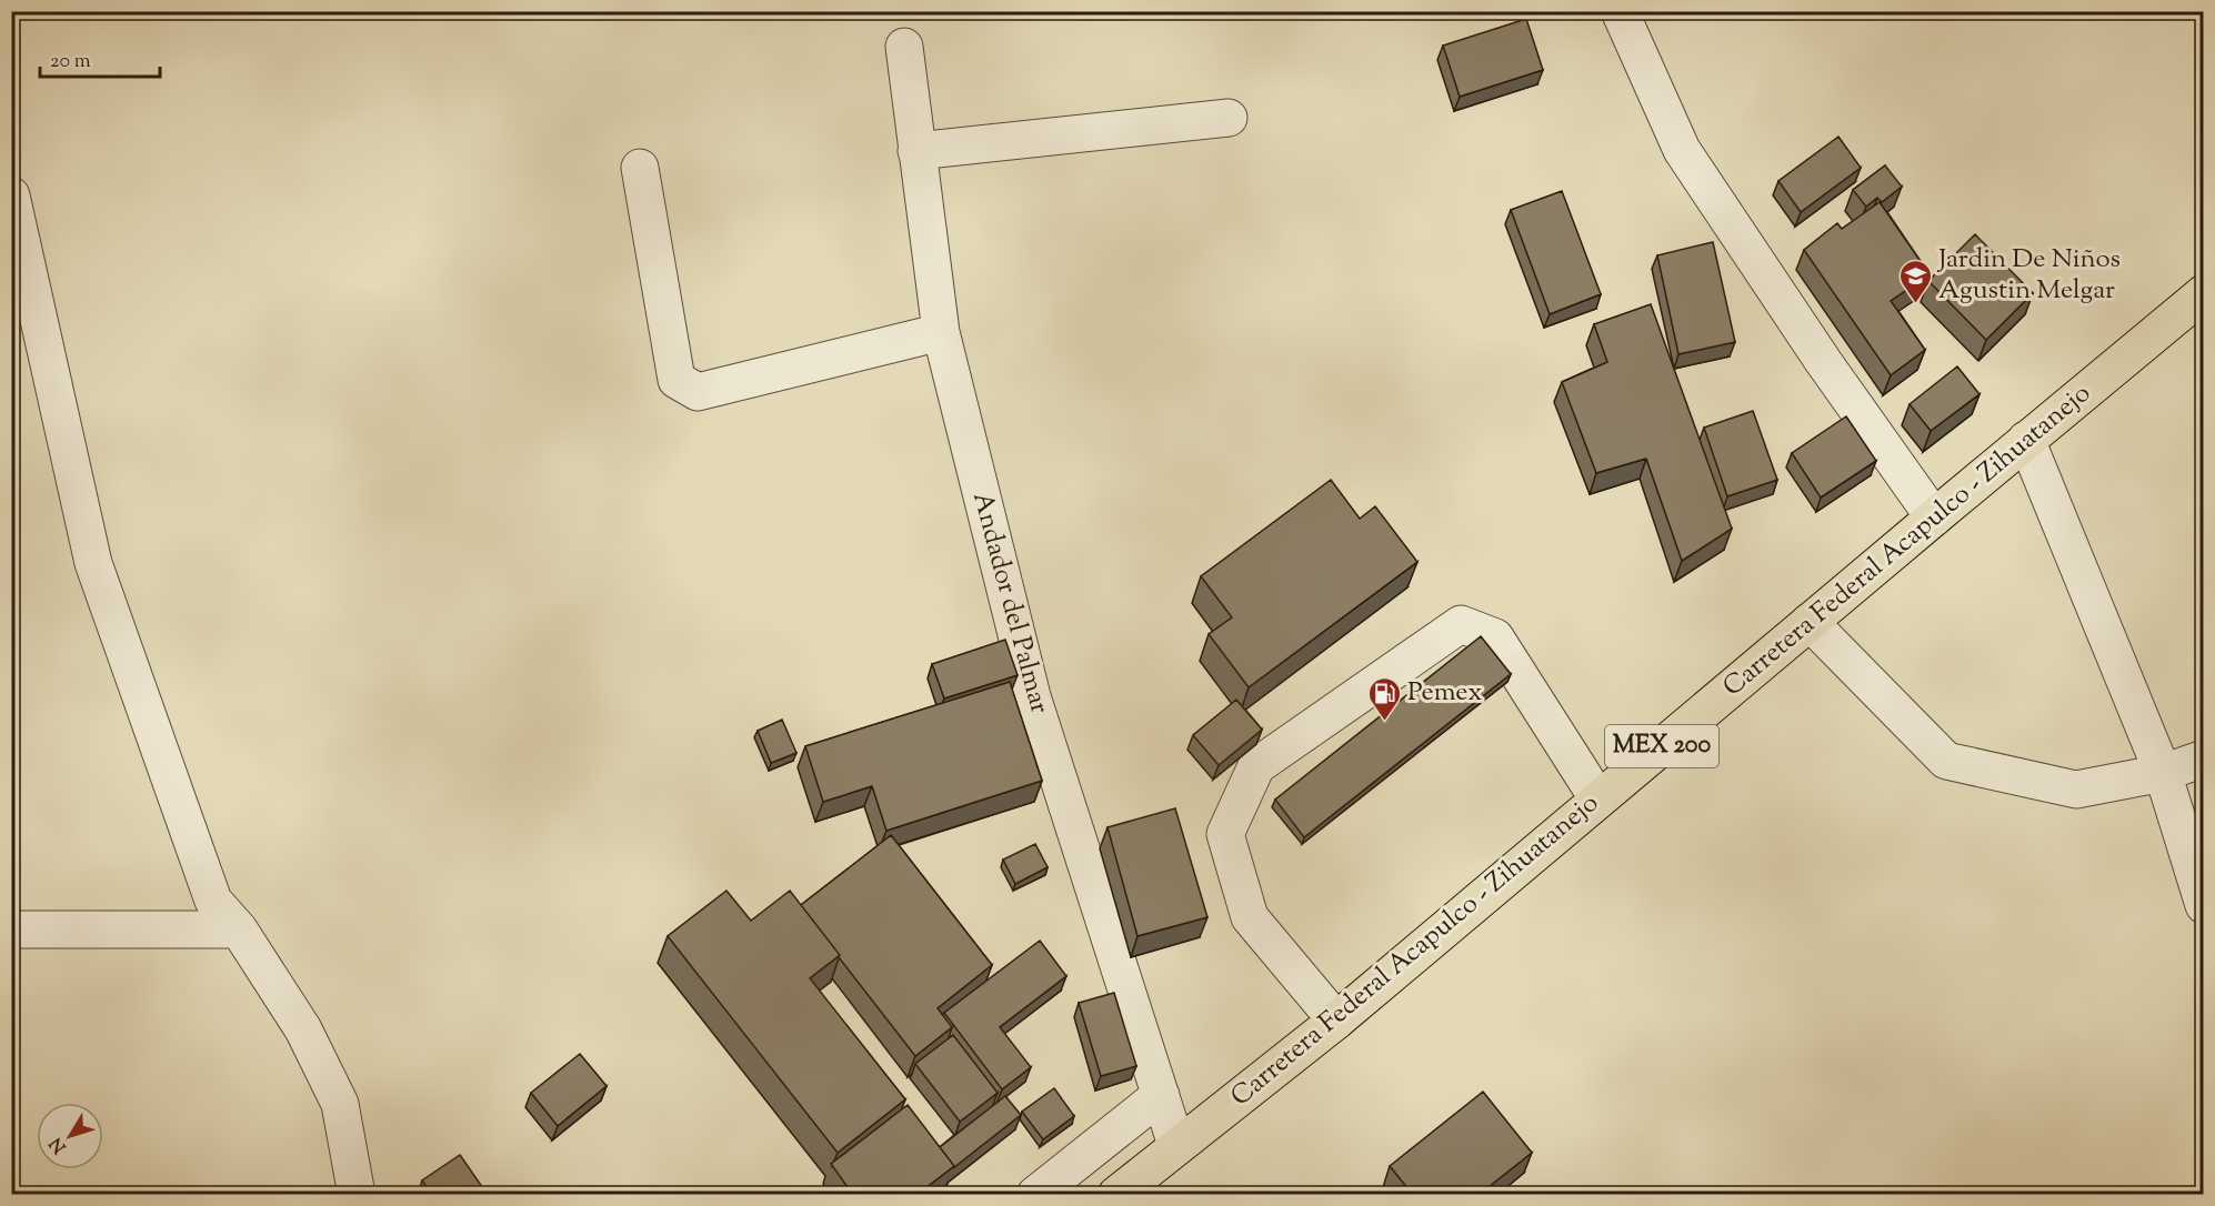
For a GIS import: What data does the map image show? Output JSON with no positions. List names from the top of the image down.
{
  "streets": {
    "main road": ["Carretera Federal Acapulco - Zihuatanejo", "MEX 200"],
    "street": ["Andador del Palmar"]
  },
  "crossings": [
    ["Carretera Federal Acapulco - Zihuatanejo", "Andador del Palmar"]
  ],
  "places": {
    "school or university": ["Jardin De Niños Agustin Melgar"],
    "fuel station": ["Pemex"]
  },
  "scale_bar": "20 m",
  "north": "bottom left"
}
